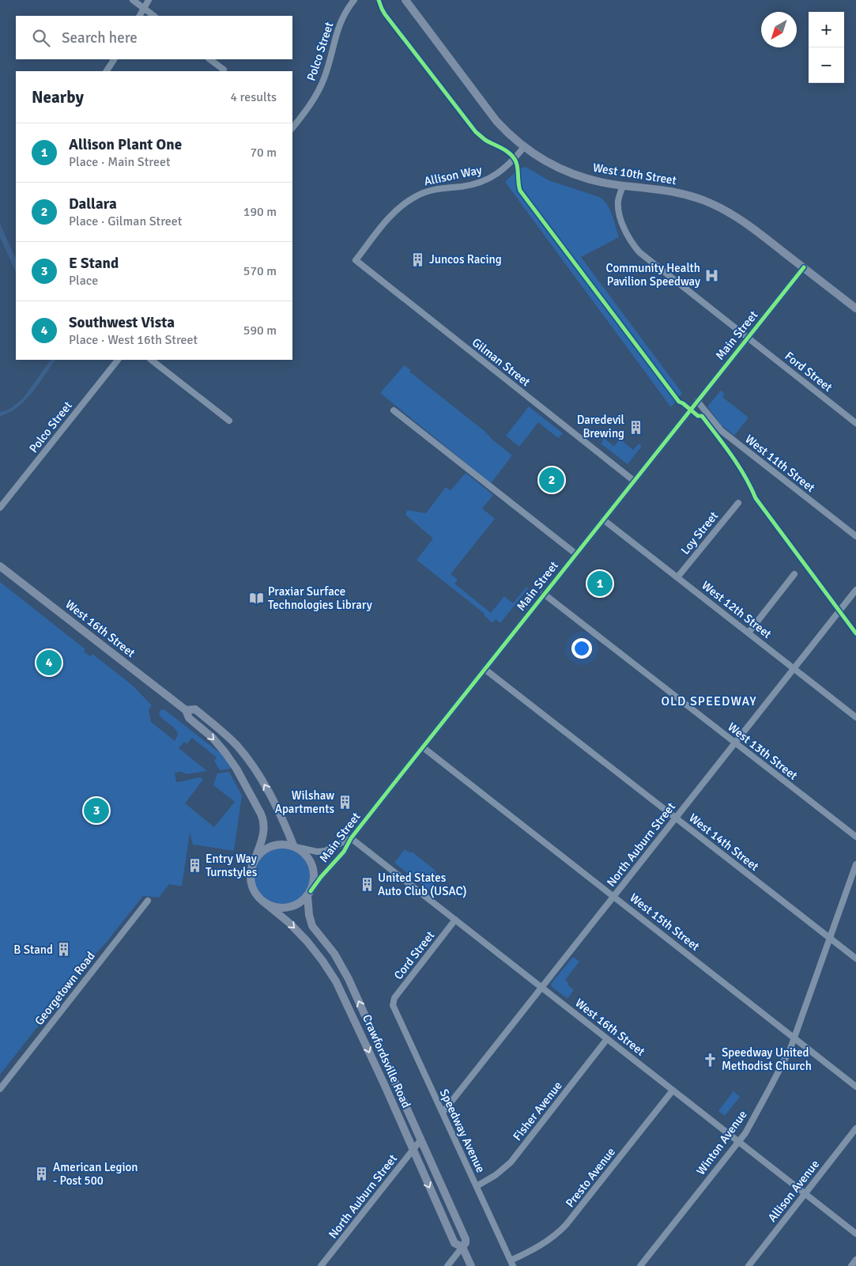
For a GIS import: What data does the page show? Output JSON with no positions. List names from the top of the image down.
{
  "streets": {
    "main road": ["West 10th Street", "West 16th Street", "Crawfordsville Road"],
    "street": [
      "Polco Street",
      "Allison Way",
      "Main Street",
      "Gilman Street",
      "Ford Street",
      "West 11th Street",
      "Loy Street",
      "West 12th Street",
      "West 13th Street",
      "West 14th Street",
      "North Auburn Street",
      "West 15th Street",
      "Cord Street",
      "Georgetown Road",
      "Fisher Avenue",
      "Speedway Avenue",
      "Winton Avenue",
      "Presto Avenue",
      "Allison Avenue"
    ]
  },
  "crossings": [
    ["West 10th Street", "Allison Way"],
    ["West 10th Street", "Main Street"],
    ["West 10th Street", "Ford Street"],
    ["Allison Way", "Gilman Street"],
    ["Main Street", "Gilman Street"],
    ["Main Street", "Ford Street"],
    ["Main Street", "West 11th Street"],
    ["Main Street", "West 12th Street"],
    ["Main Street", "West 16th Street"],
    ["Main Street", "West 13th Street"],
    ["Main Street", "West 14th Street"],
    ["Main Street", "West 15th Street"],
    ["Main Street", "Crawfordsville Road"],
    ["Loy Street", "West 12th Street"],
    ["West 12th Street", "North Auburn Street"],
    ["West 16th Street", "North Auburn Street"],
    ["West 16th Street", "Cord Street"],
    ["West 16th Street", "Crawfordsville Road"],
    ["West 16th Street", "Fisher Avenue"],
    ["West 16th Street", "Winton Avenue"],
    ["West 16th Street", "Presto Avenue"],
    ["West 16th Street", "Allison Avenue"],
    ["West 13th Street", "North Auburn Street"],
    ["West 14th Street", "North Auburn Street"],
    ["West 14th Street", "Winton Avenue"],
    ["North Auburn Street", "West 15th Street"],
    ["North Auburn Street", "Crawfordsville Road"],
    ["North Auburn Street", "Speedway Avenue"],
    ["West 15th Street", "Winton Avenue"],
    ["Cord Street", "Speedway Avenue"],
    ["Fisher Avenue", "Speedway Avenue"],
    ["Speedway Avenue", "Presto Avenue"]
  ],
  "districts": ["OLD SPEEDWAY"],
  "places": {
    "building": [
      "Juncos Racing",
      "Daredevil Brewing",
      "Wilshaw Apartments",
      "Entry Way Turnstyles",
      "United States Auto Club (USAC)",
      "B Stand",
      "American Legion - Post 500"
    ],
    "hospital": ["Community Health Pavilion Speedway"],
    "library": ["Praxiar Surface Technologies Library"],
    "church": ["Speedway United Methodist Church"]
  },
  "north": "bottom left",
  "page": {
    "map_buttons": ["+", "−"],
    "search": "Search here",
    "heading": ["Nearby", "4 results"],
    "list": [
      {
        "mark": "1",
        "name": "Allison Plant One",
        "note": "Place · Main Street",
        "value": "70 m"
      },
      {
        "mark": "2",
        "name": "Dallara",
        "note": "Place · Gilman Street",
        "value": "190 m"
      },
      {
        "mark": "3",
        "name": "E Stand",
        "note": "Place",
        "value": "570 m"
      },
      {
        "mark": "4",
        "name": "Southwest Vista",
        "note": "Place · West 16th Street",
        "value": "590 m"
      }
    ],
    "pins": [
      "2",
      "1",
      "4",
      "3"
    ]
  }
}
